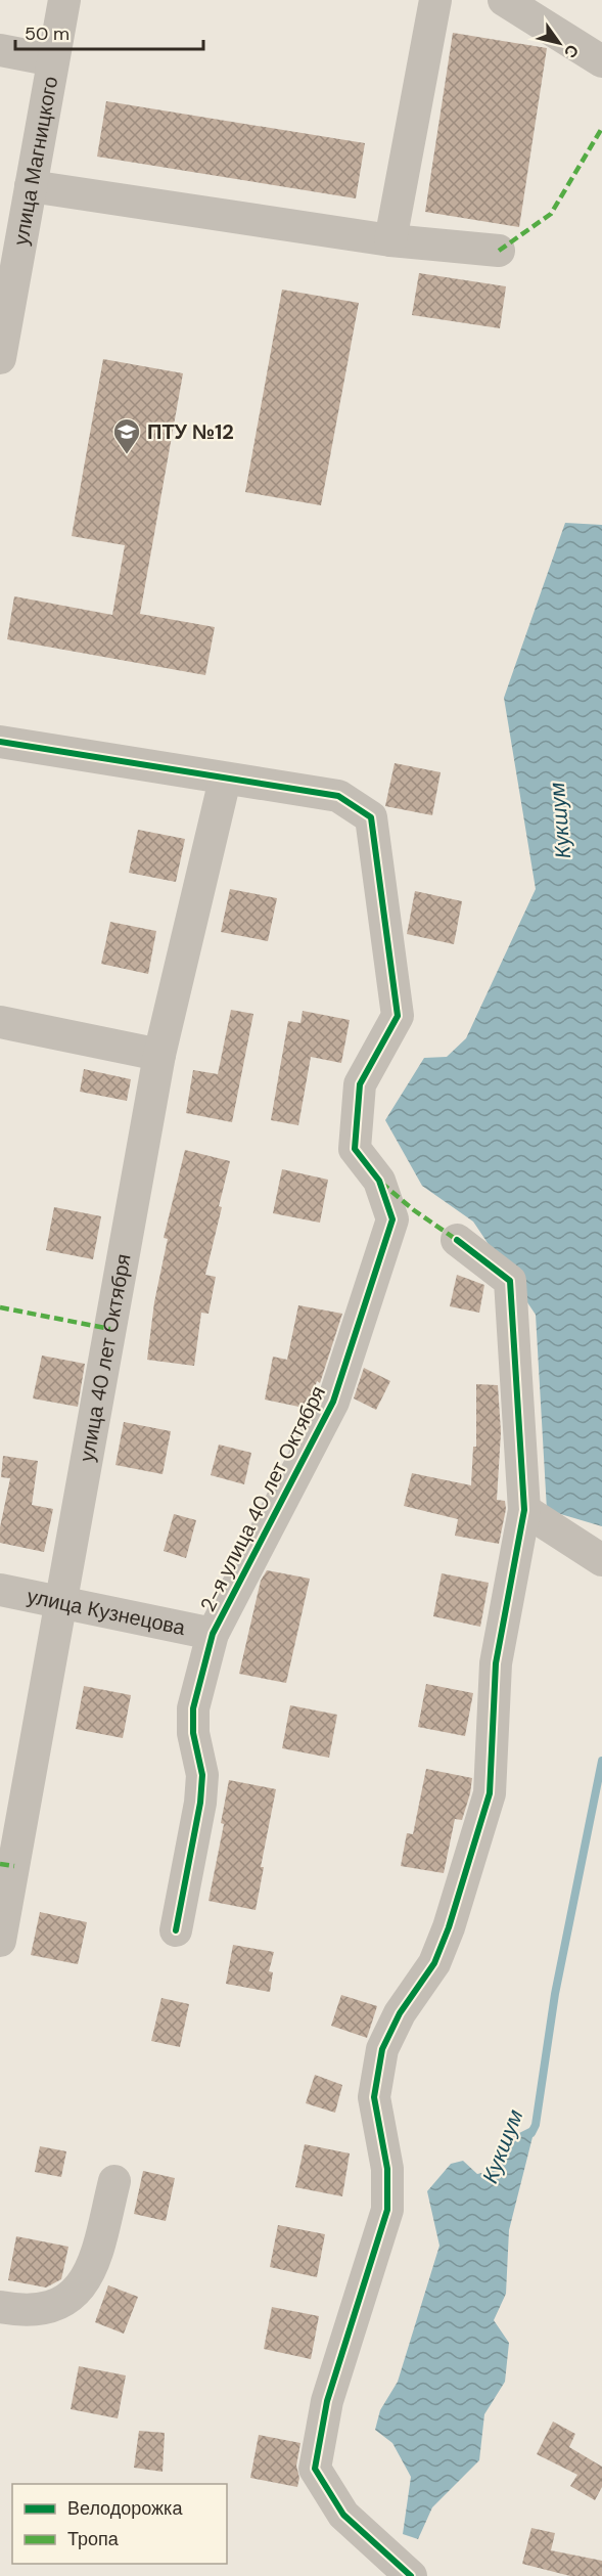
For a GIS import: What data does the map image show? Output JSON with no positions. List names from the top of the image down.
{
  "streets": {
    "street": [
      "улица Магницкого",
      "улица 40 лет Октября",
      "2-я улица 40 лет Октября",
      "улица Кузнецова"
    ]
  },
  "crossings": [
    ["улица 40 лет Октября", "2-я улица 40 лет Октября"],
    ["улица 40 лет Октября", "улица Кузнецова"],
    ["2-я улица 40 лет Октября", "улица Кузнецова"]
  ],
  "water": ["Кукшум"],
  "places": {
    "school or university": ["ПТУ №12"]
  },
  "legend": ["Велодорожка", "Тропа"],
  "scale_bar": "50 m",
  "north": "bottom right"
}
